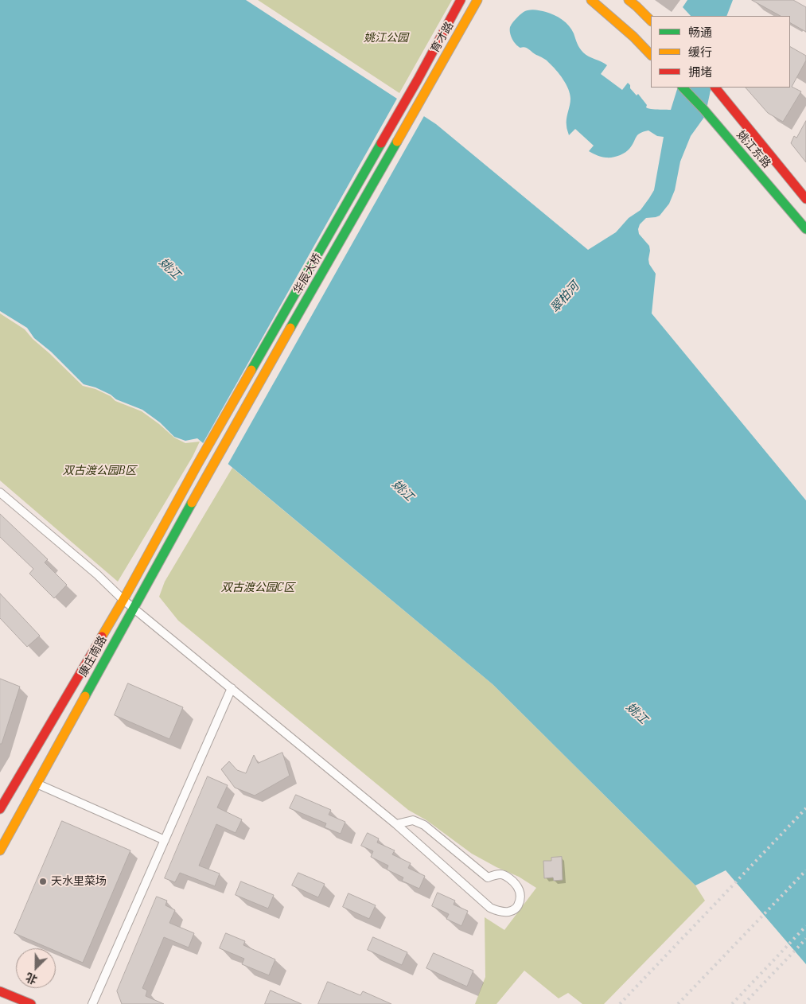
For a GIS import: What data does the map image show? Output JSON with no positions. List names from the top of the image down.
{
  "streets": {
    "main road": [
      "育才路",
      "姚江东路",
      "华辰大桥",
      "康庄南路"
    ]
  },
  "crossings": [
    ["育才路", "华辰大桥"],
    ["华辰大桥", "康庄南路"]
  ],
  "water": ["姚江", "翠柏河"],
  "parks": ["姚江公园", "双古渡公园B区", "双古渡公园C区"],
  "places": ["天水里菜场"],
  "legend": ["畅通", "缓行", "拥堵"],
  "north": "bottom left"
}
